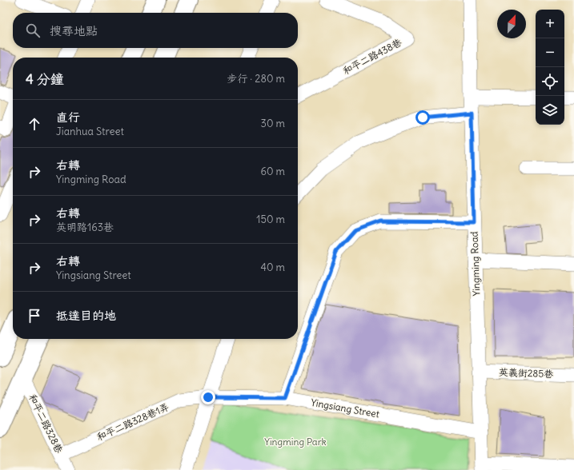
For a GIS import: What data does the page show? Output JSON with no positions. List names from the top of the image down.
{
  "streets": {
    "street": [
      "和平二路438巷",
      "Yingming Road",
      "英義街285巷",
      "Yingsiang Street",
      "和平二路328巷1弄",
      "和平二路328巷"
    ]
  },
  "crossings": [
    ["Yingming Road", "英義街285巷"],
    ["Yingming Road", "Yingsiang Street"],
    ["Yingsiang Street", "和平二路328巷1弄"],
    ["和平二路328巷1弄", "和平二路328巷"]
  ],
  "parks": ["Yingming Park"],
  "north": "top right",
  "page": {
    "map_buttons": ["+", "−"],
    "search": "搜尋地點",
    "heading": ["4 分鐘", "步行 · 280 m"],
    "list": [
      ["直行", "Jianhua Street", "30 m"],
      ["右轉", "Yingming Road", "60 m"],
      ["右轉", "英明路163巷", "150 m"],
      ["右轉", "Yingsiang Street", "40 m"],
      "抵達目的地"
    ]
  }
}
